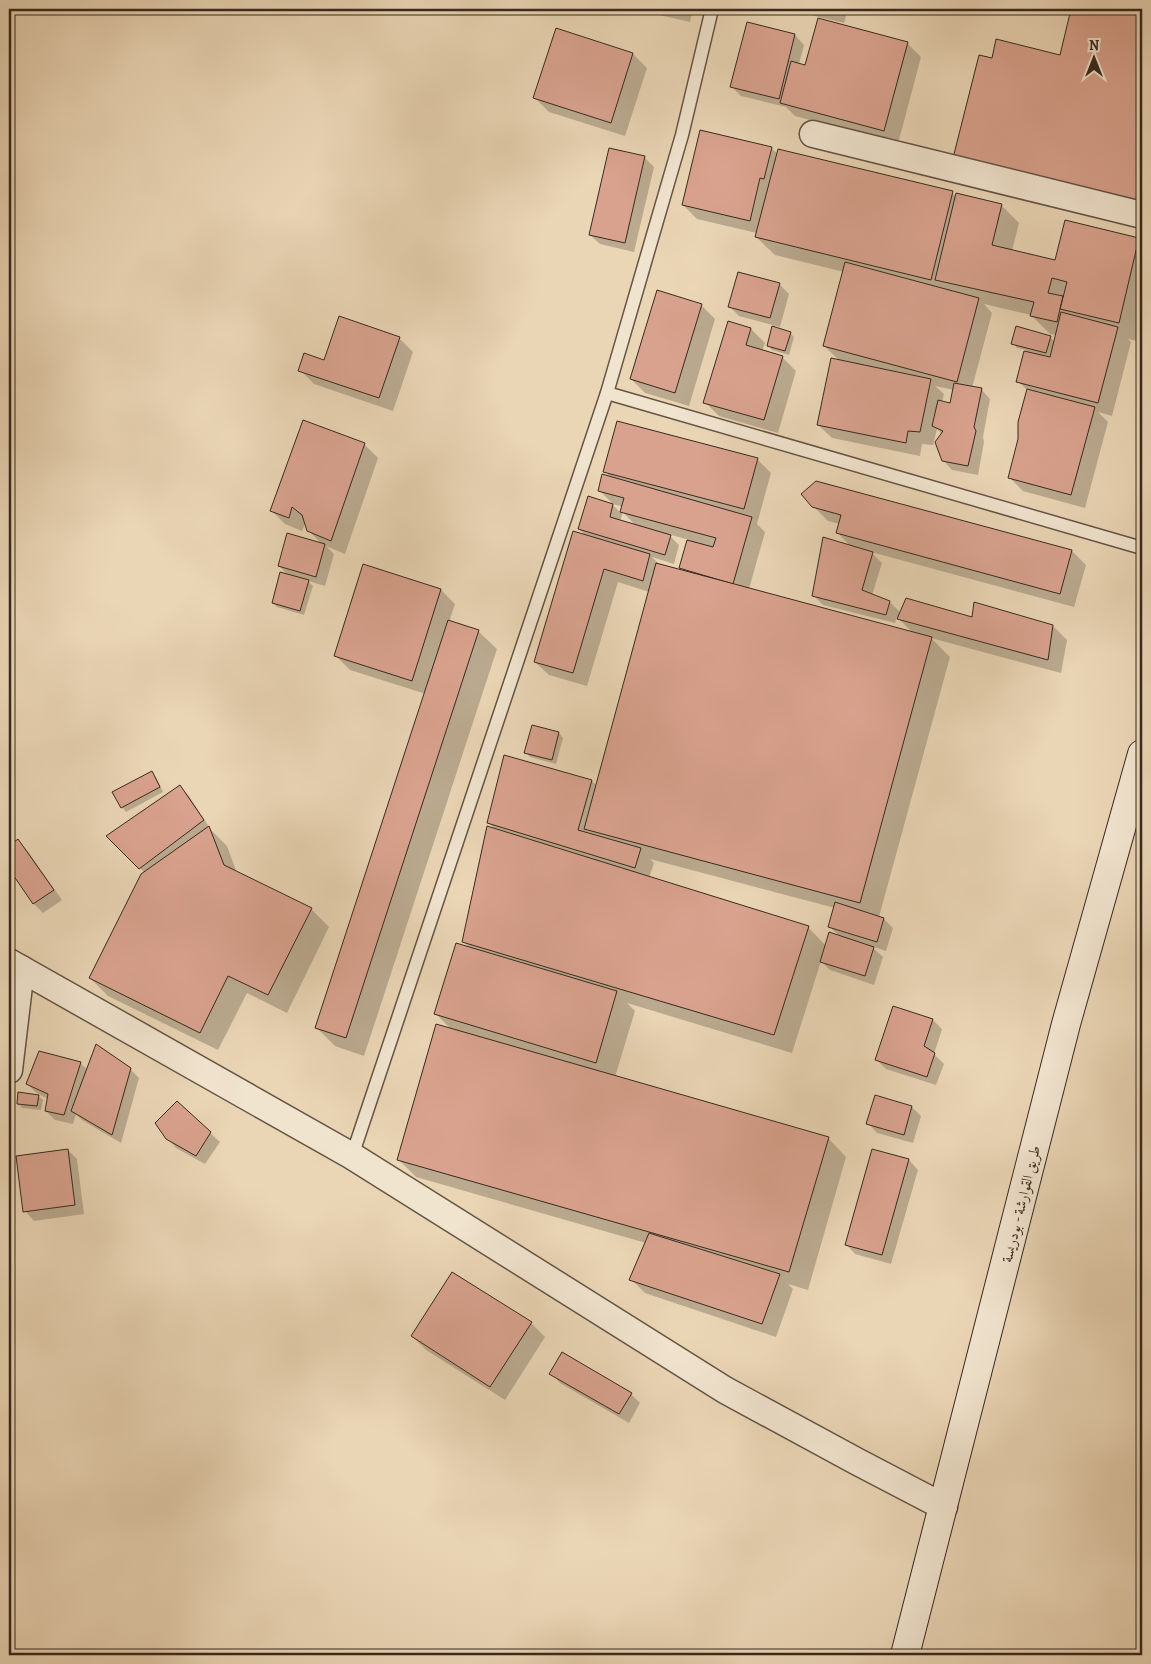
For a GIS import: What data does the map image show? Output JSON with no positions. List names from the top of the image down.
{
  "streets": {
    "main road": ["طريق القوارشة - بودريسة"]
  },
  "north": "top"
}
